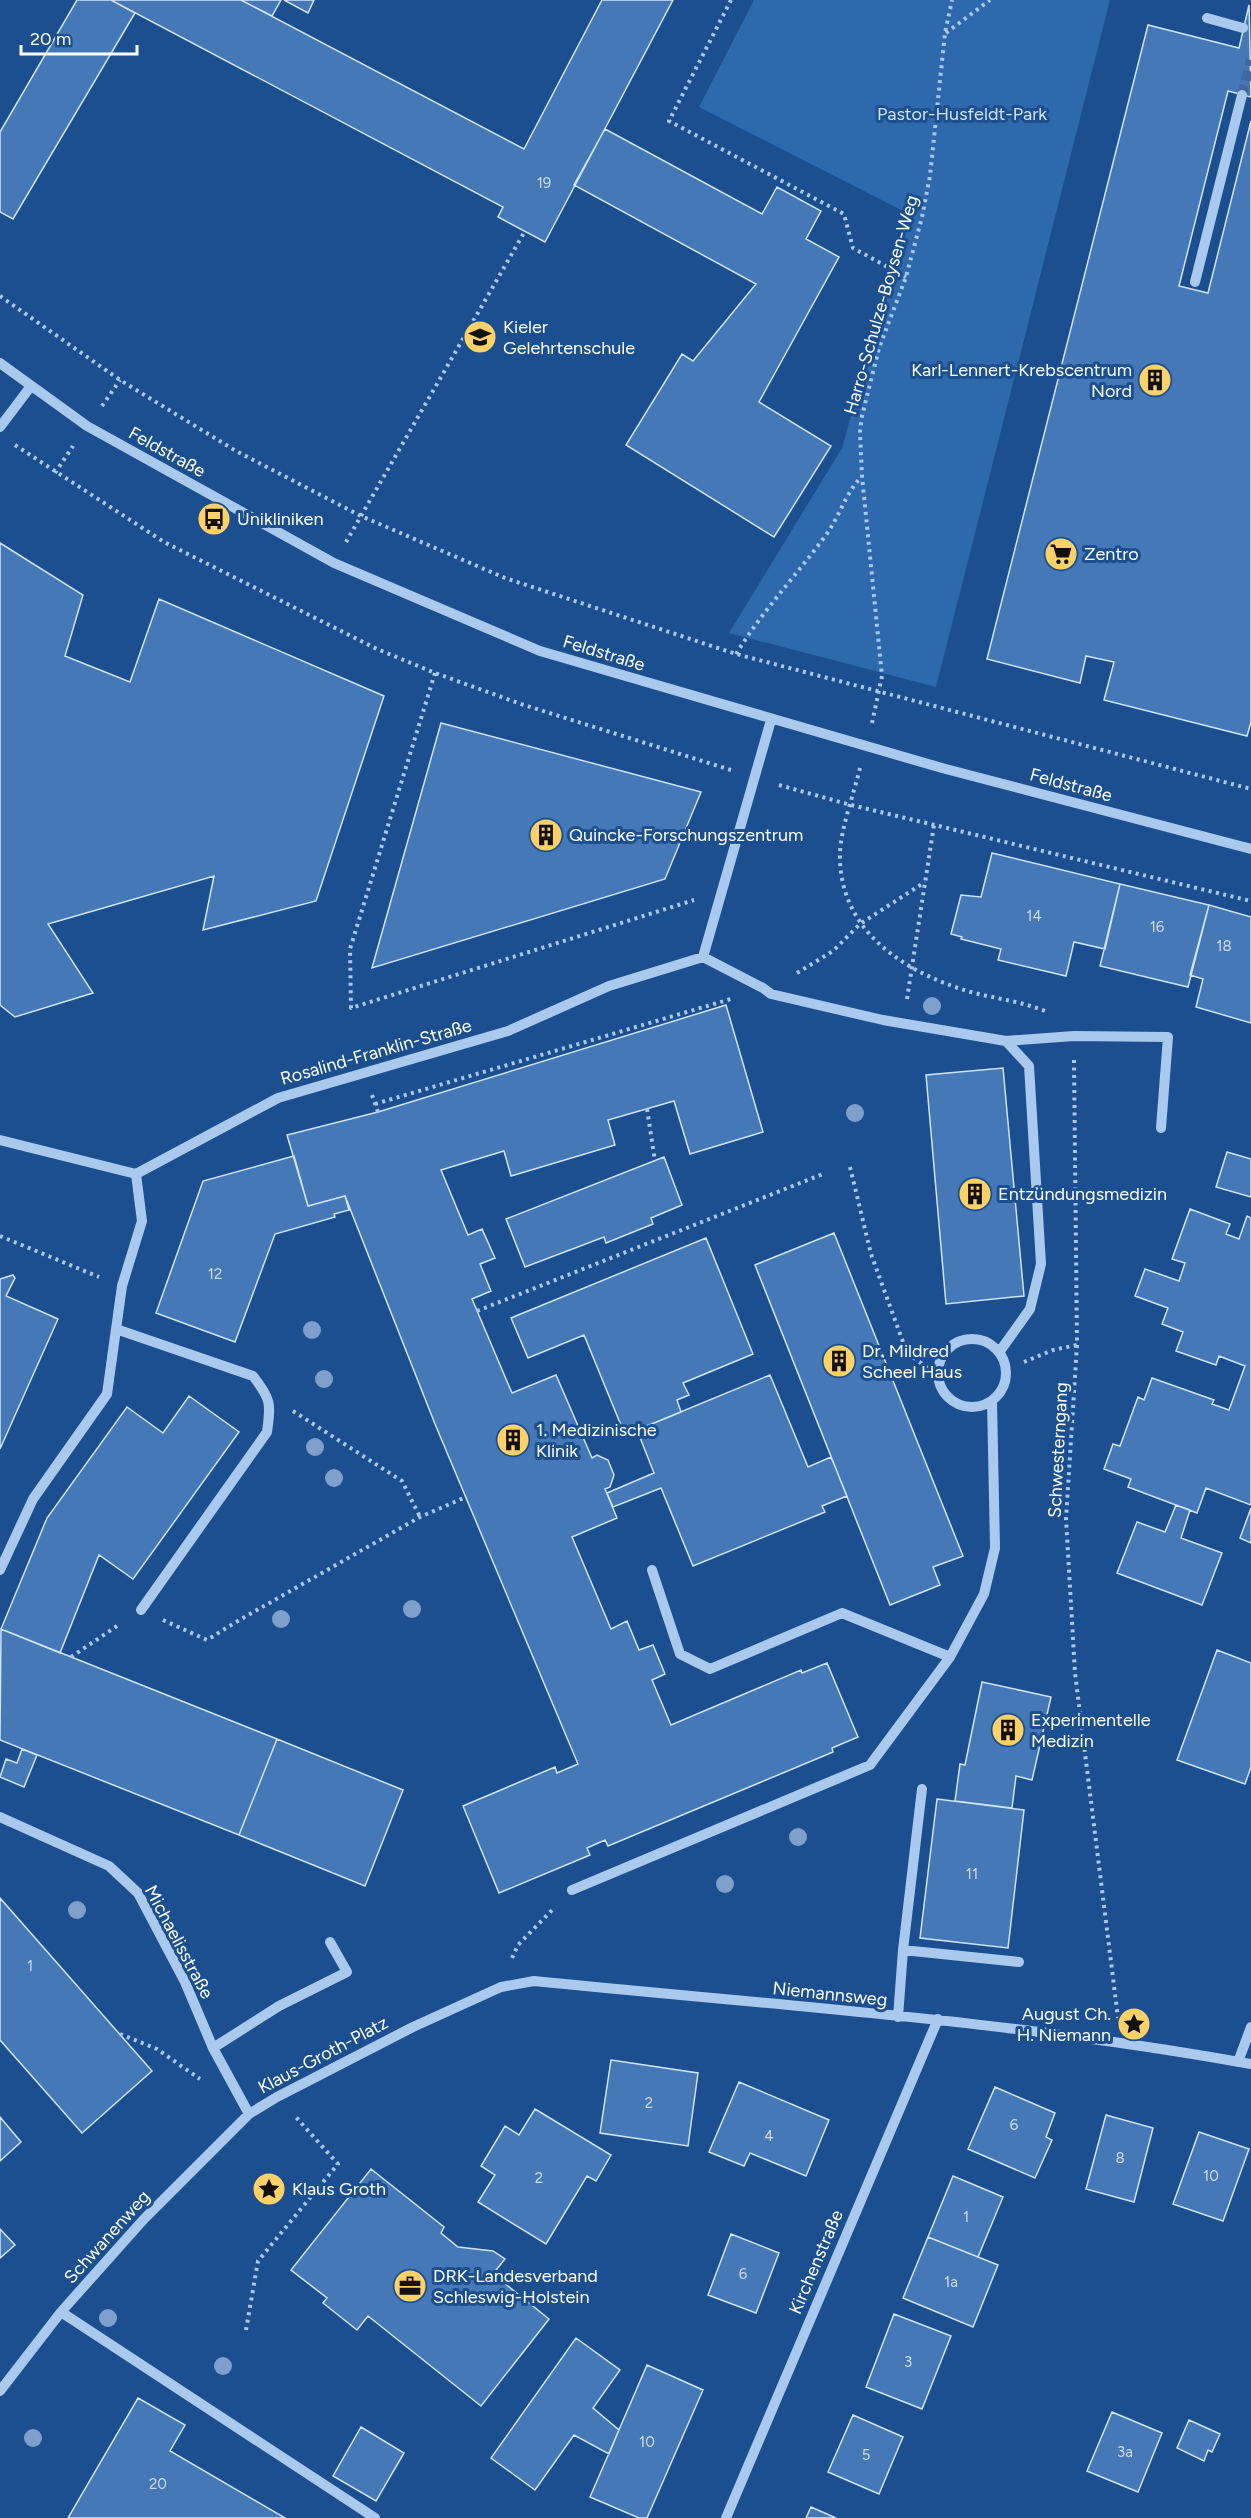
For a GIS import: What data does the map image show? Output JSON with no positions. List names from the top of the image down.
{
  "streets": {
    "street": [
      "Feldstraße",
      "Rosalind-Franklin-Straße",
      "Michaelisstraße",
      "Niemannsweg",
      "Klaus-Groth-Platz",
      "Schwanenweg",
      "Kirchenstraße"
    ],
    "path": ["Harro-Schulze-Boysen-Weg", "Schwesterngang"]
  },
  "crossings": [
    ["Harro-Schulze-Boysen-Weg", "Feldstraße"],
    ["Schwesterngang", "Niemannsweg"],
    ["Michaelisstraße", "Klaus-Groth-Platz"],
    ["Michaelisstraße", "Schwanenweg"],
    ["Niemannsweg", "Klaus-Groth-Platz"],
    ["Niemannsweg", "Kirchenstraße"],
    ["Klaus-Groth-Platz", "Schwanenweg"]
  ],
  "parks": ["Pastor-Husfeldt-Park"],
  "places": {
    "school or university": ["Kieler Gelehrtenschule"],
    "building": [
      "Karl-Lennert-Krebscentrum Nord",
      "Quincke-Forschungszentrum",
      "Entzündungsmedizin",
      "Dr. Mildred Scheel Haus",
      "1. Medizinische Klinik",
      "Experimentelle Medizin"
    ],
    "bus stop": ["Unikliniken"],
    "supermarket": ["Zentro"],
    "place": ["August Ch. H. Niemann", "Klaus Groth"],
    "office": ["DRK-Landesverband Schleswig-Holstein"]
  },
  "house_numbers": [
    "19",
    "14",
    "16",
    "18",
    "12",
    "11",
    "1",
    "2",
    "6",
    "4",
    "8",
    "10",
    "2",
    "1",
    "6",
    "1a",
    "3",
    "10",
    "3a",
    "5",
    "20"
  ],
  "scale_bar": "20 m"
}
